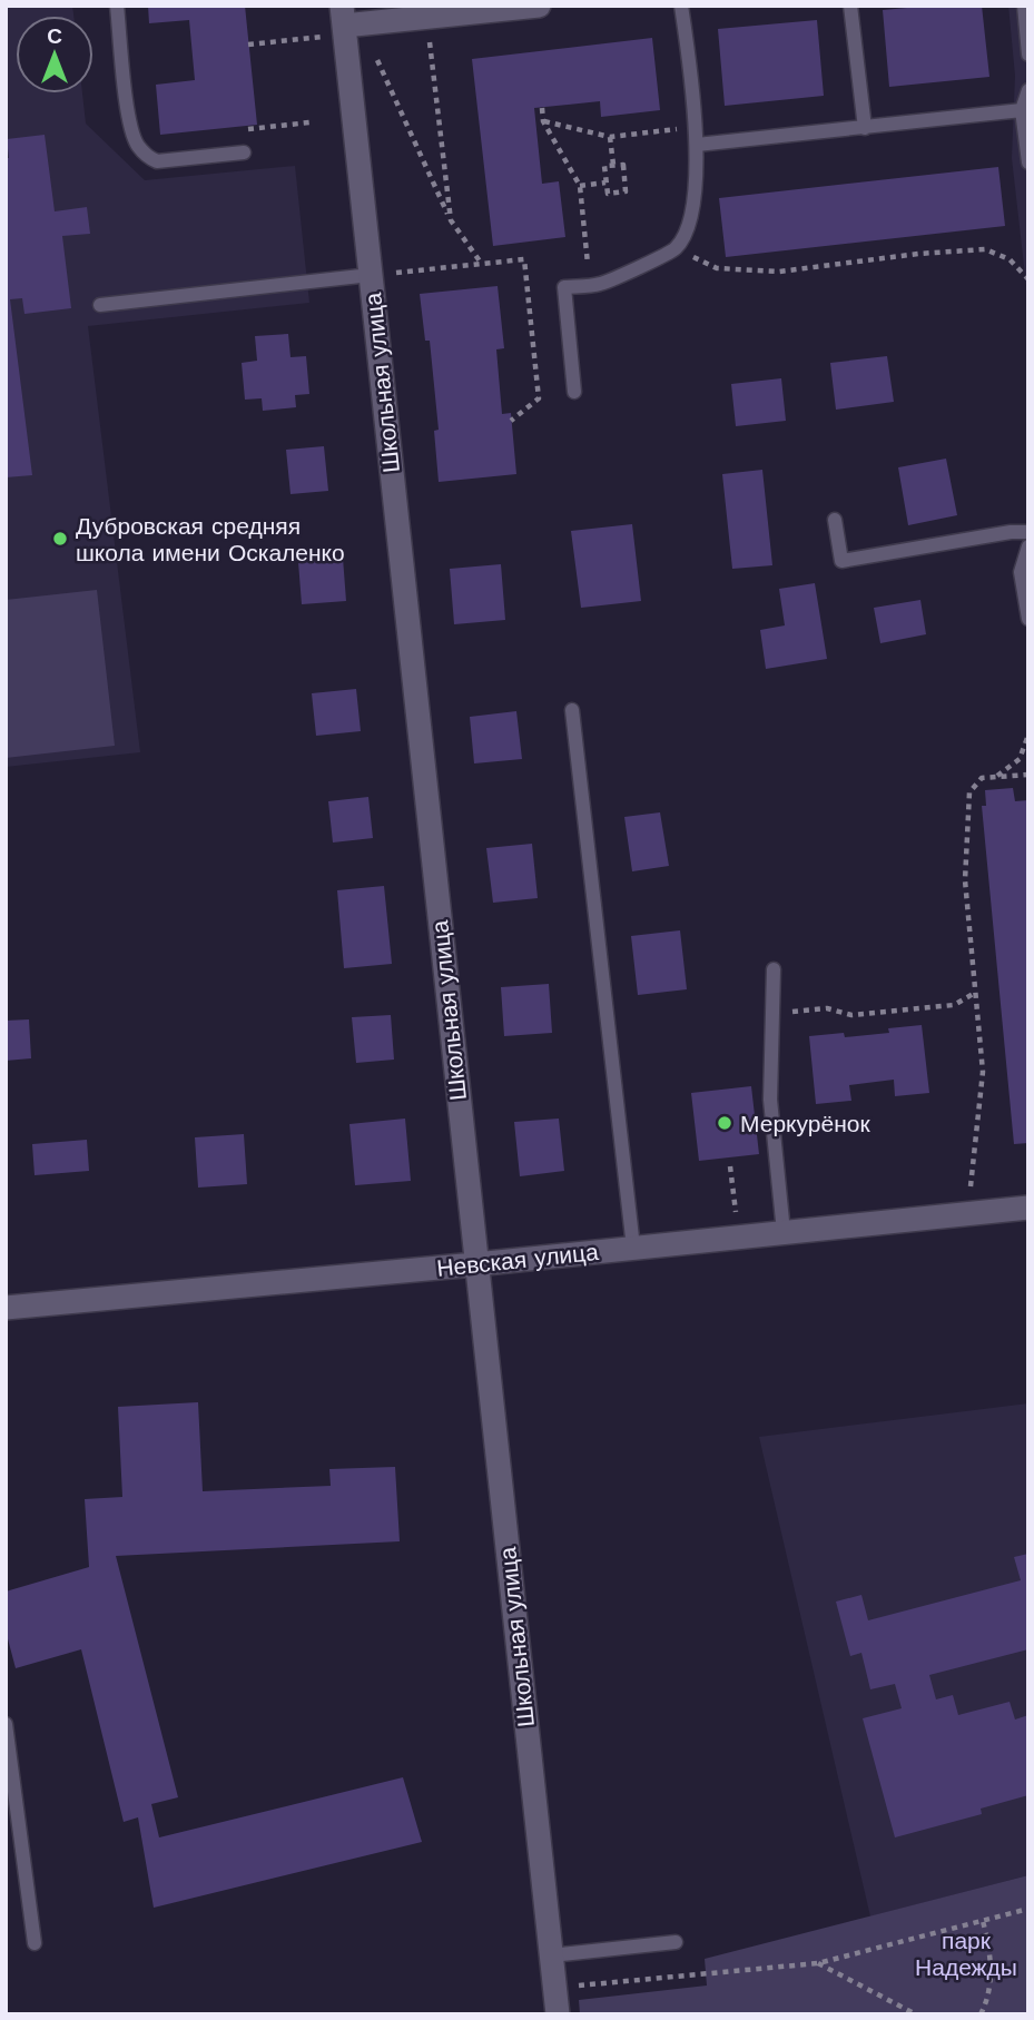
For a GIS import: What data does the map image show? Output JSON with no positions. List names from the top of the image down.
{
  "streets": {
    "street": ["Школьная улица", "Невская улица"]
  },
  "crossings": [
    ["Школьная улица", "Невская улица"]
  ],
  "parks": ["парк Надежды"],
  "places": ["Дубровская средняя школа имени Оскаленко", "Меркурёнок"],
  "north": "top"
}
